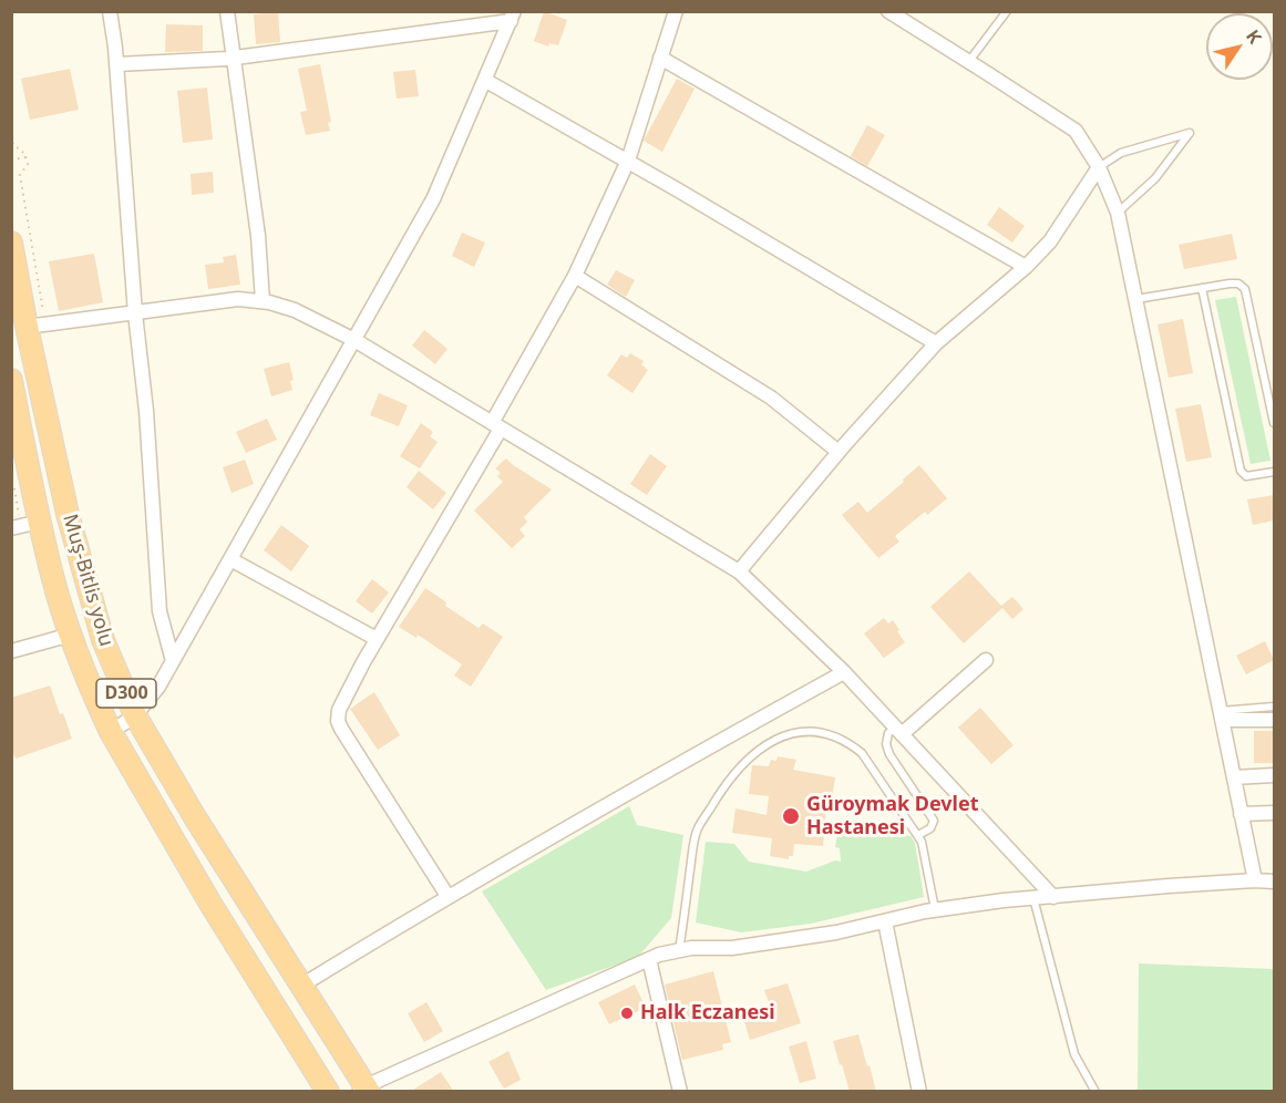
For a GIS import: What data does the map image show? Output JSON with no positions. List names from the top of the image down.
{
  "streets": {
    "highway": ["Muş-Bitlis yolu", "D300"]
  },
  "places": ["Güroymak Devlet Hastanesi", "Halk Eczanesi"],
  "north": "top right"
}
